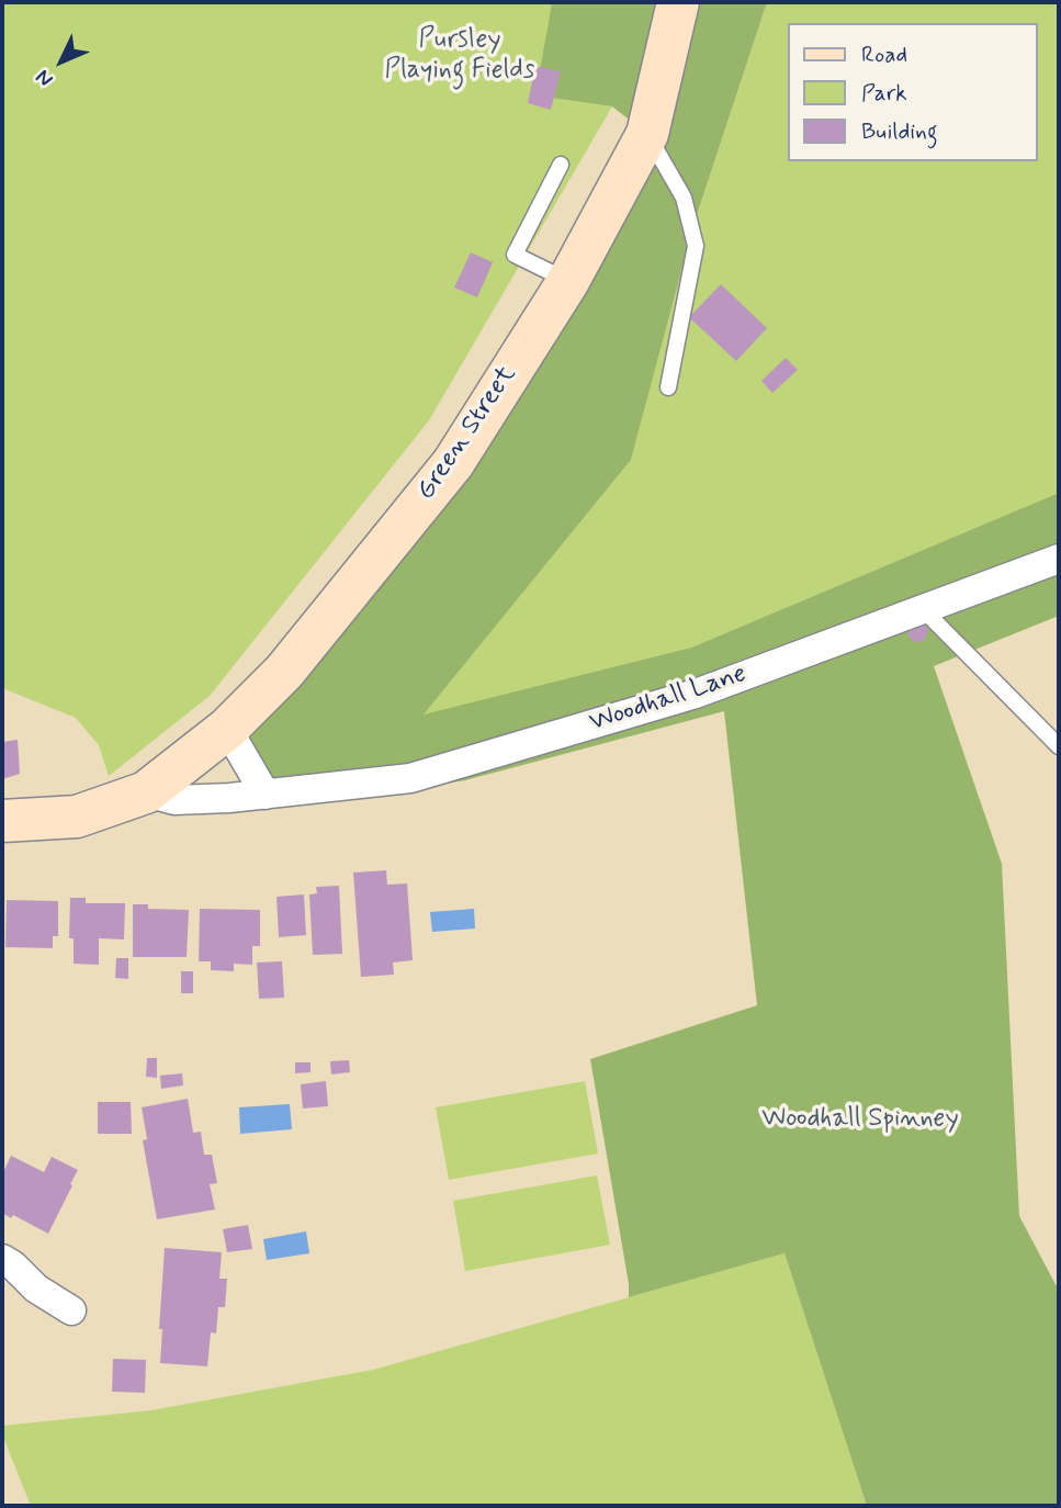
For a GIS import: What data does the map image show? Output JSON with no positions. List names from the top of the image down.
{
  "streets": {
    "main road": ["Green Street"],
    "street": ["Woodhall Lane"]
  },
  "crossings": [
    ["Green Street", "Woodhall Lane"]
  ],
  "parks": ["Pursley Playing Fields", "Woodhall Spinney"],
  "legend": ["Road", "Park", "Building"],
  "north": "bottom left"
}
